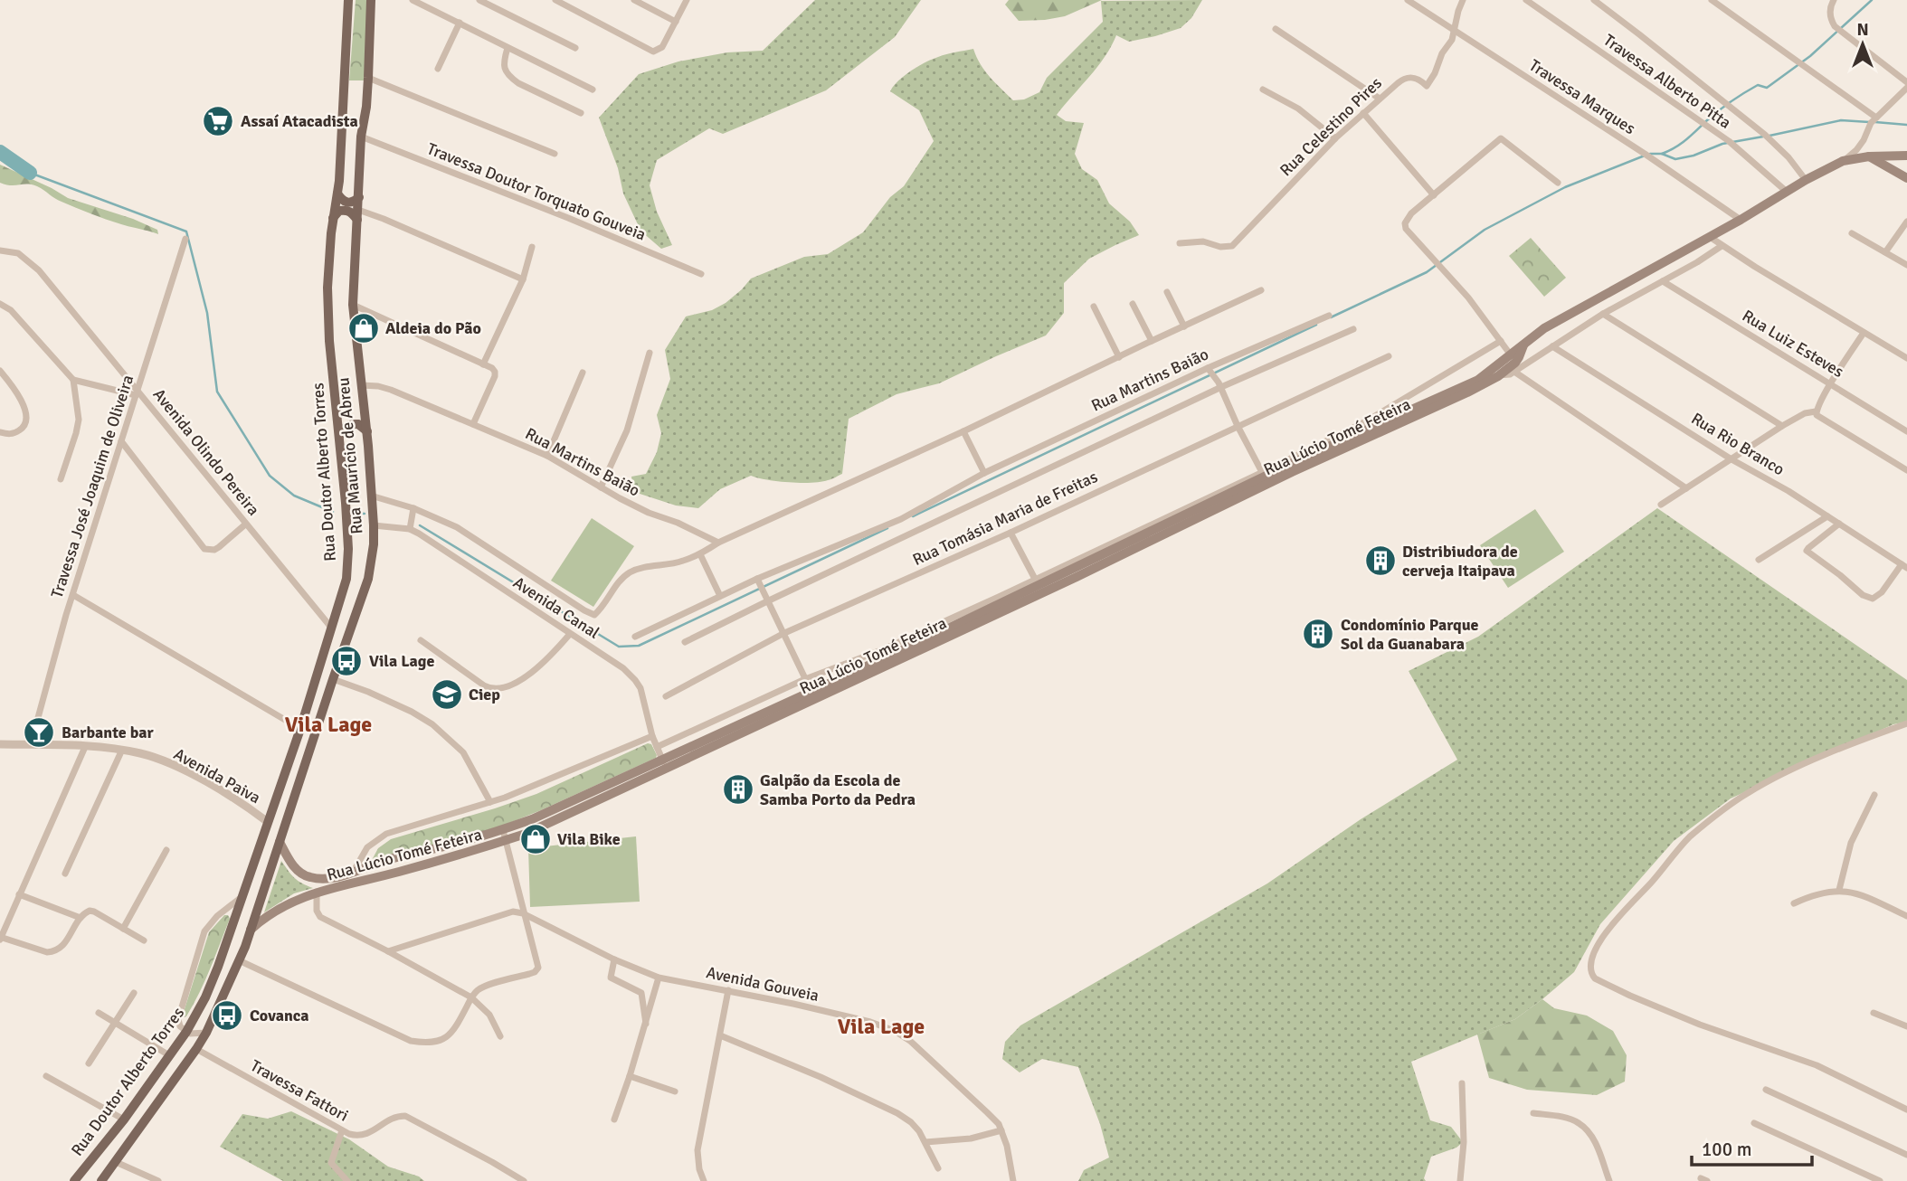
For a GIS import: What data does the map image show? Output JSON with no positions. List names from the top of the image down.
{
  "streets": {
    "main road": ["Rua Lúcio Tomé Feteira", "Rua Maurício de Abreu", "Rua Doutor Alberto Torres"],
    "street": [
      "Travessa Alberto Pitta",
      "Travessa Marques",
      "Rua Celestino Pires",
      "Travessa Doutor Torquato Gouveia",
      "Rua Luiz Esteves",
      "Rua Martins Baião",
      "Rua Rio Branco",
      "Avenida Olindo Pereira",
      "Travessa José Joaquim de Oliveira",
      "Rua Tomásia Maria de Freitas",
      "Avenida Canal",
      "Avenida Paiva",
      "Avenida Gouveia",
      "Travessa Fattori"
    ]
  },
  "crossings": [
    ["Travessa Alberto Pitta", "Rua Lúcio Tomé Feteira"],
    ["Travessa Marques", "Rua Celestino Pires"],
    ["Travessa Marques", "Rua Lúcio Tomé Feteira"],
    ["Travessa Doutor Torquato Gouveia", "Rua Maurício de Abreu"],
    ["Rua Luiz Esteves", "Rua Lúcio Tomé Feteira"],
    ["Rua Martins Baião", "Rua Maurício de Abreu"],
    ["Rua Martins Baião", "Avenida Canal"],
    ["Rua Lúcio Tomé Feteira", "Rua Rio Branco"],
    ["Rua Lúcio Tomé Feteira", "Rua Maurício de Abreu"],
    ["Rua Lúcio Tomé Feteira", "Avenida Canal"],
    ["Avenida Olindo Pereira", "Rua Doutor Alberto Torres"],
    ["Avenida Olindo Pereira", "Travessa José Joaquim de Oliveira"],
    ["Rua Maurício de Abreu", "Avenida Canal"],
    ["Rua Maurício de Abreu", "Travessa Fattori"],
    ["Rua Doutor Alberto Torres", "Avenida Paiva"],
    ["Travessa José Joaquim de Oliveira", "Avenida Paiva"]
  ],
  "districts": ["Vila Lage", "Vila Lage"],
  "places": {
    "supermarket": ["Assaí Atacadista"],
    "shop": ["Aldeia do Pão", "Vila Bike"],
    "building": ["Distribiudora de cerveja Itaipava", "Condomínio Parque Sol da Guanabara", "Galpão da Escola de Samba Porto da Pedra"],
    "bus stop": ["Vila Lage", "Covanca"],
    "school or university": ["Ciep"],
    "bar": ["Barbante bar"]
  },
  "scale_bar": "100 m",
  "north": "top"
}
